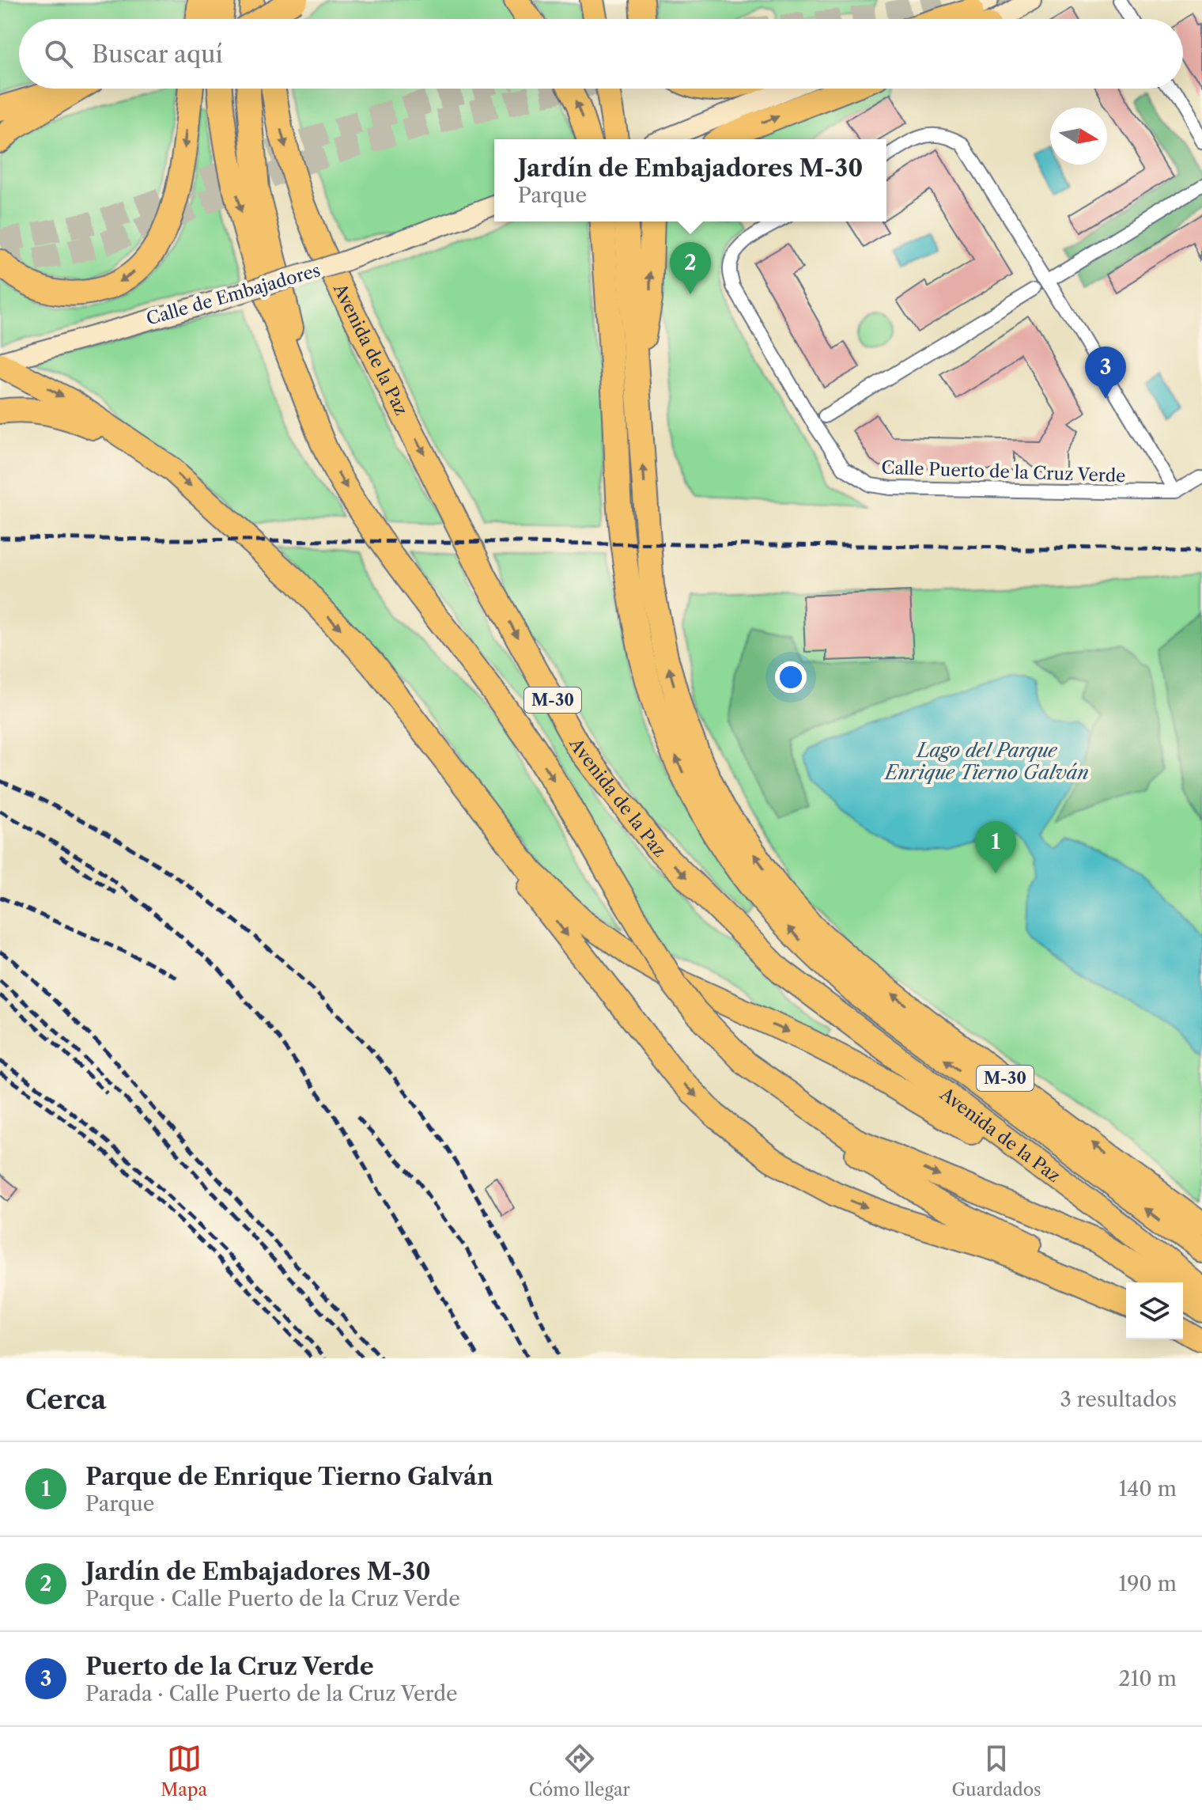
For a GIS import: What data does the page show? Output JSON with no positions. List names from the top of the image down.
{
  "streets": {
    "highway": ["Avenida de la Paz", "M-30"],
    "main road": ["Calle de Embajadores"],
    "street": ["Calle Puerto de la Cruz Verde"]
  },
  "water": ["Lago del Parque Enrique Tierno Galván"],
  "north": "right",
  "page": {
    "search": "Buscar aquí",
    "popup": ["Jardín de Embajadores M-30", "Parque"],
    "pins": ["2", "3", "1"],
    "heading": ["Cerca", "3 resultados"],
    "list": [
      {
        "mark": "1",
        "name": "Parque de Enrique Tierno Galván",
        "note": "Parque",
        "value": "140 m"
      },
      {
        "mark": "2",
        "name": "Jardín de Embajadores M-30",
        "note": "Parque · Calle Puerto de la Cruz Verde",
        "value": "190 m"
      },
      {
        "mark": "3",
        "name": "Puerto de la Cruz Verde",
        "note": "Parada · Calle Puerto de la Cruz Verde",
        "value": "210 m"
      }
    ],
    "nav": ["Mapa", "Cómo llegar", "Guardados"]
  }
}
